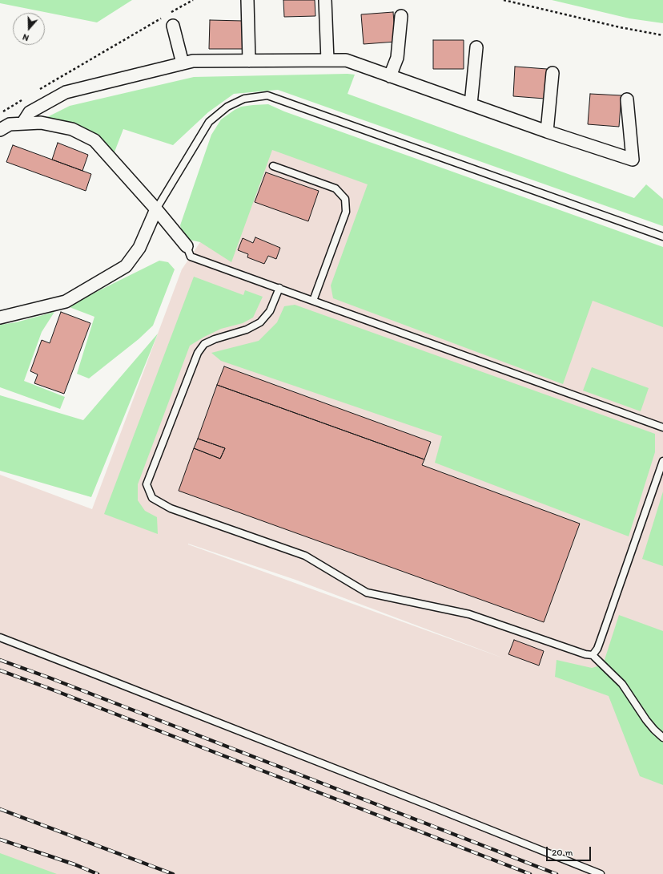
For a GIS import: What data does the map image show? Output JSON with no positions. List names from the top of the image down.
{
  "scale_bar": "20 m",
  "north": "bottom"
}
